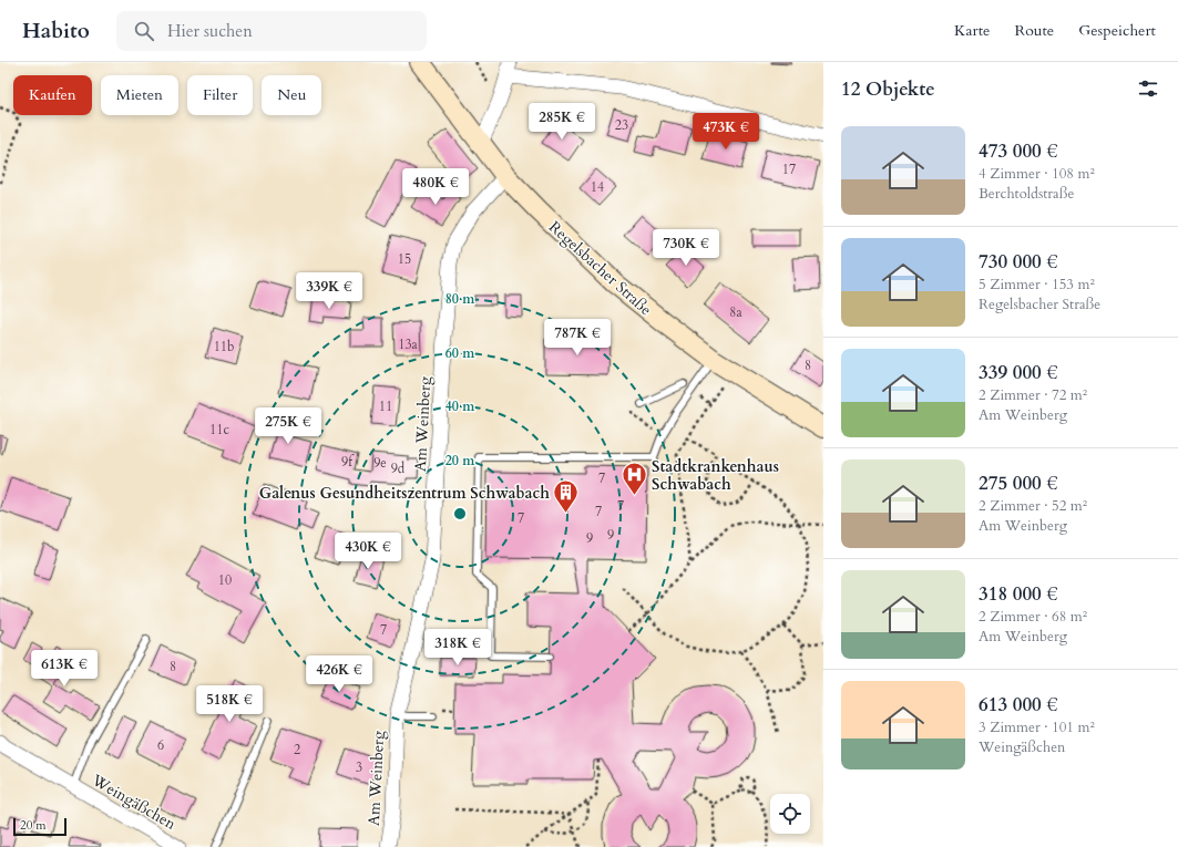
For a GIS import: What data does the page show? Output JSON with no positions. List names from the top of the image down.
{
  "streets": {
    "main road": ["Regelsbacher Straße"],
    "street": ["Am Weinberg", "Weingäßchen"]
  },
  "crossings": [
    ["Regelsbacher Straße", "Am Weinberg"]
  ],
  "places": {
    "hospital": ["Stadtkrankenhaus Schwabach"],
    "building": ["Galenus Gesundheitszentrum Schwabach"]
  },
  "house_numbers": [
    "23",
    "17",
    "14",
    "15",
    "8a",
    "13a",
    "11b",
    "8",
    "11",
    "11c",
    "9f",
    "9e",
    "9d",
    "7",
    "7",
    "7",
    "7",
    "9",
    "9",
    "10",
    "7",
    "8",
    "6",
    "2",
    "3"
  ],
  "scale_bar": "20 m",
  "page": {
    "header": "Habito",
    "search": "Hier suchen",
    "nav": ["Karte", "Route", "Gespeichert"],
    "heading": "12 Objekte",
    "chip": [
      "Kaufen",
      "Mieten",
      "Filter",
      "Neu"
    ],
    "price": [
      "285K €",
      "473K €",
      "480K €",
      "730K €",
      "339K €",
      "787K €",
      "275K €",
      "430K €",
      "318K €",
      "613K €",
      "426K €",
      "518K €"
    ],
    "list": [
      {
        "name": "473 000 €",
        "note": "4 Zimmer · 108 m² · Berchtoldstraße"
      },
      {
        "name": "730 000 €",
        "note": "5 Zimmer · 153 m² · Regelsbacher Straße"
      },
      {
        "name": "339 000 €",
        "note": "2 Zimmer · 72 m² · Am Weinberg"
      },
      {
        "name": "275 000 €",
        "note": "2 Zimmer · 52 m² · Am Weinberg"
      },
      {
        "name": "318 000 €",
        "note": "2 Zimmer · 68 m² · Am Weinberg"
      },
      {
        "name": "613 000 €",
        "note": "3 Zimmer · 101 m² · Weingäßchen"
      }
    ],
    "scale": "20 m"
  },
  "rings": [
    "80 m",
    "60 m",
    "40 m",
    "20 m"
  ]
}
